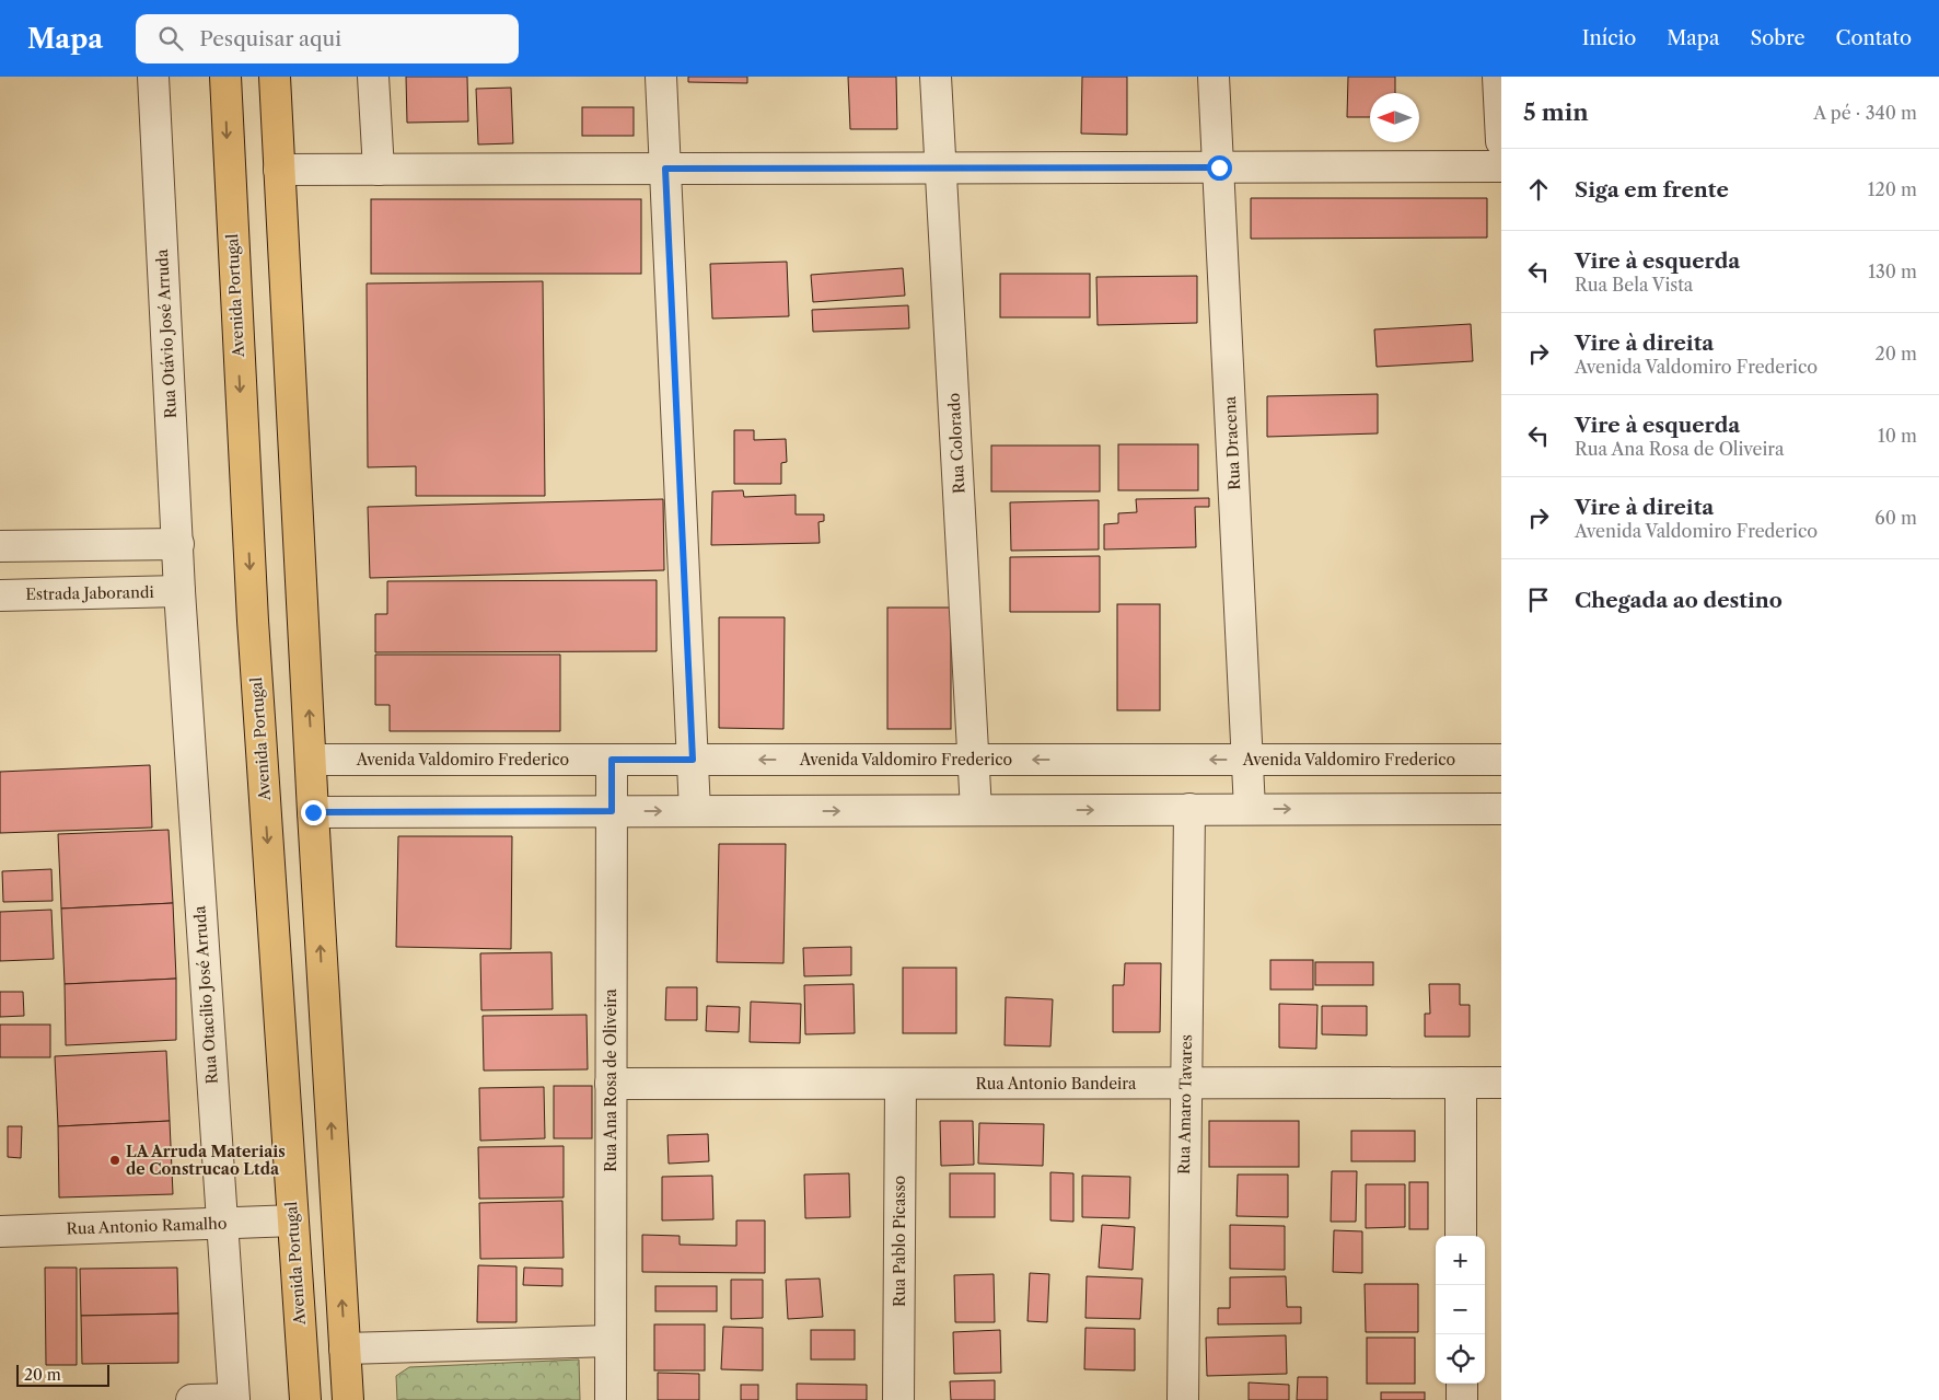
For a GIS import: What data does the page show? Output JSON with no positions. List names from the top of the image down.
{
  "streets": {
    "main road": ["Avenida Portugal"],
    "street": [
      "Rua Otávio José Arruda",
      "Rua Colorado",
      "Rua Dracena",
      "Estrada Jaborandi",
      "Avenida Valdomiro Frederico",
      "Rua Otacílio José Arruda",
      "Rua Ana Rosa de Oliveira",
      "Rua Antonio Bandeira",
      "Rua Amaro Tavares",
      "Rua Antonio Ramalho",
      "Rua Pablo Picasso"
    ]
  },
  "crossings": [
    ["Avenida Portugal", "Rua Antonio Ramalho"],
    ["Rua Otávio José Arruda", "Estrada Jaborandi"],
    ["Rua Otávio José Arruda", "Rua Otacílio José Arruda"],
    ["Rua Colorado", "Avenida Valdomiro Frederico"],
    ["Rua Dracena", "Avenida Valdomiro Frederico"],
    ["Estrada Jaborandi", "Rua Otacílio José Arruda"],
    ["Avenida Valdomiro Frederico", "Rua Ana Rosa de Oliveira"],
    ["Rua Otacílio José Arruda", "Rua Antonio Ramalho"],
    ["Rua Ana Rosa de Oliveira", "Rua Antonio Bandeira"],
    ["Rua Antonio Bandeira", "Rua Amaro Tavares"],
    ["Rua Antonio Bandeira", "Rua Pablo Picasso"]
  ],
  "places": ["LA Arruda Materiais de Construcao Ltda"],
  "scale_bar": "20 m",
  "north": "left",
  "page": {
    "header": "Mapa",
    "search": "Pesquisar aqui",
    "nav": [
      "Início",
      "Mapa",
      "Sobre",
      "Contato"
    ],
    "heading": ["5 min", "A pé · 340 m"],
    "list": [
      ["Siga em frente", "120 m"],
      ["Vire à esquerda", "Rua Bela Vista", "130 m"],
      ["Vire à direita", "Avenida Valdomiro Frederico", "20 m"],
      ["Vire à esquerda", "Rua Ana Rosa de Oliveira", "10 m"],
      ["Vire à direita", "Avenida Valdomiro Frederico", "60 m"],
      "Chegada ao destino"
    ],
    "map_buttons": ["+", "−"],
    "scale": "20 m"
  }
}
